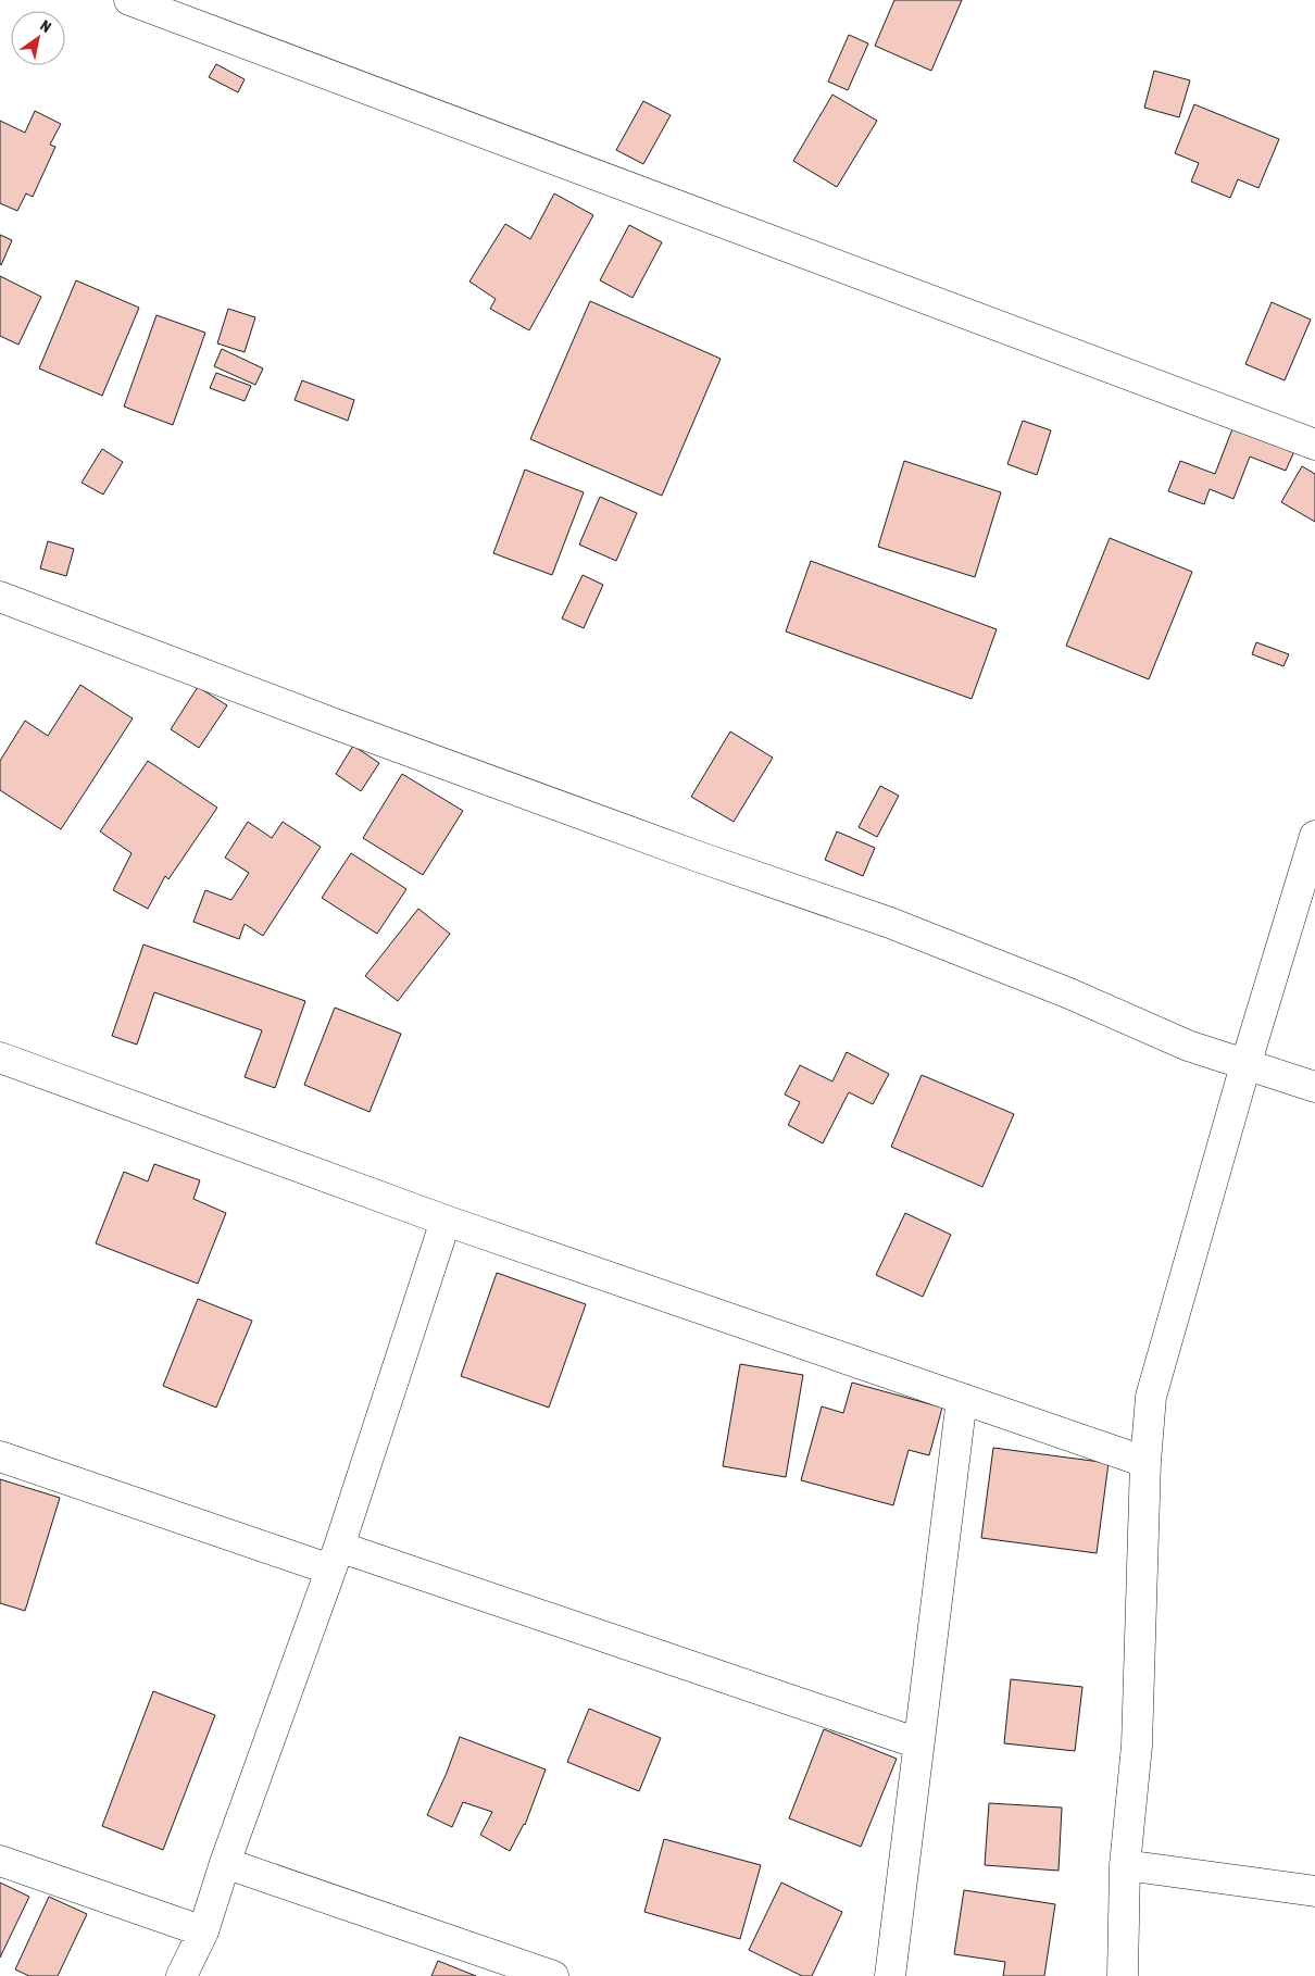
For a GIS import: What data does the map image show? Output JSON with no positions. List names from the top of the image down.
{
  "north": "top right"
}
